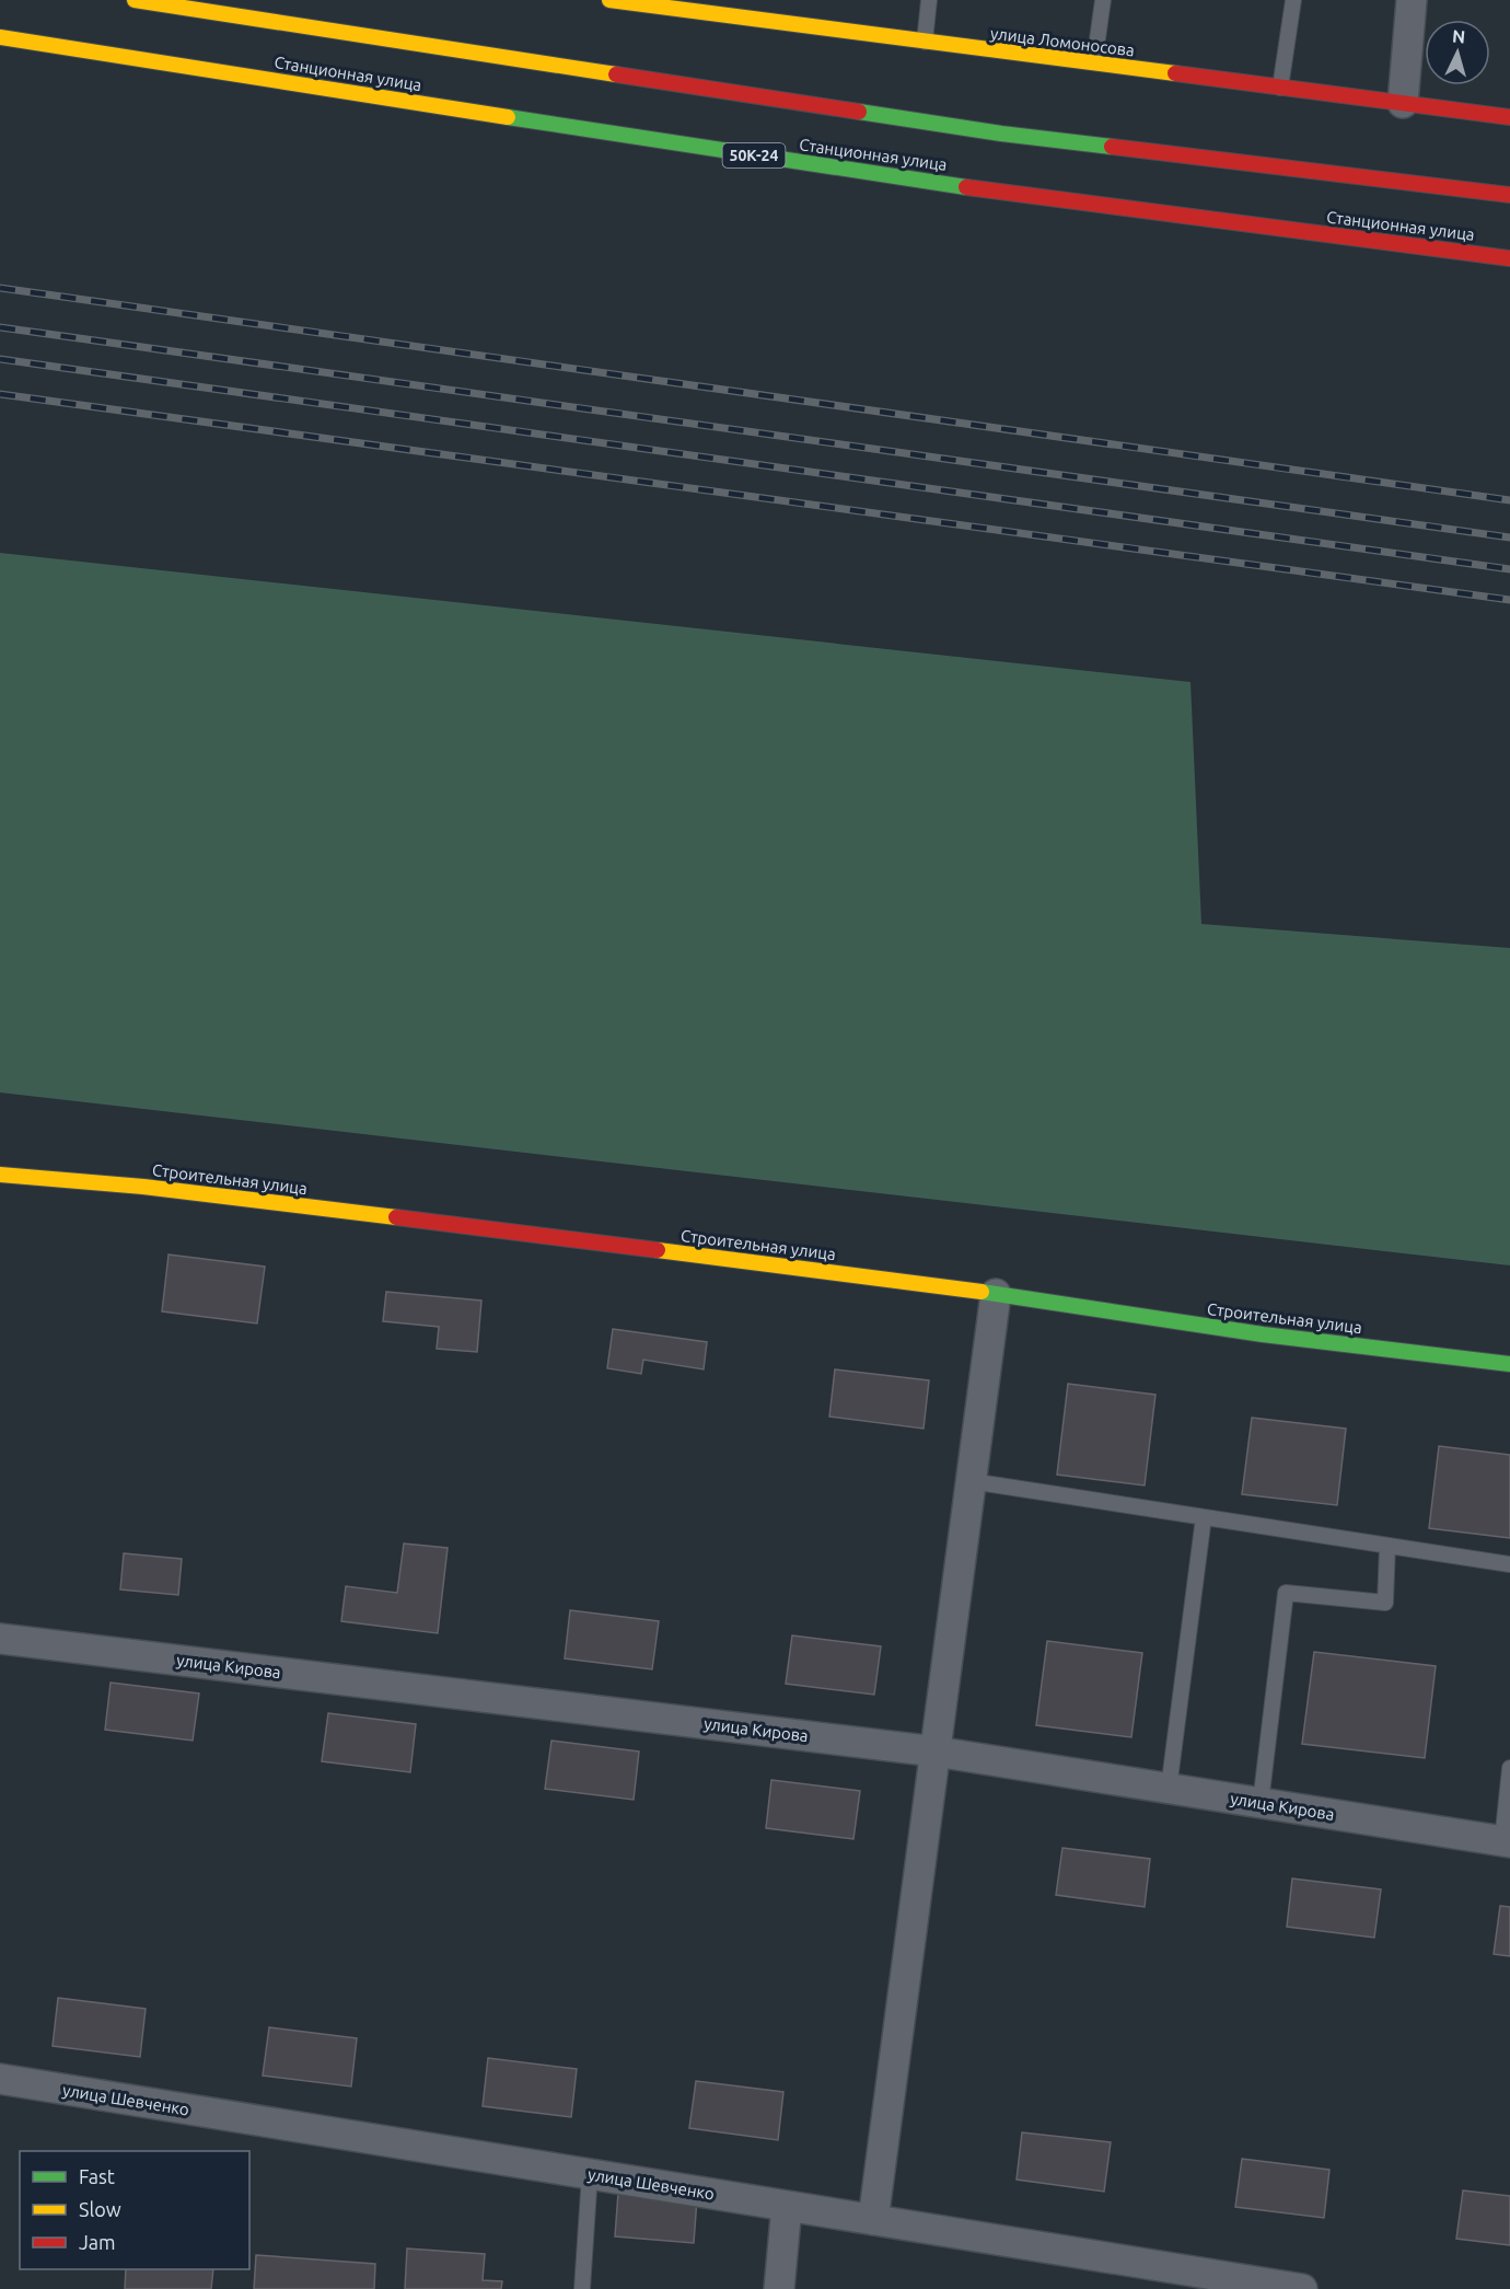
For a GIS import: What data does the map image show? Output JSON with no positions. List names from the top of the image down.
{
  "streets": {
    "main road": [
      "улица Ломоносова",
      "Станционная улица",
      "50К-24",
      "Строительная улица"
    ],
    "street": ["улица Кирова", "улица Шевченко"]
  },
  "legend": ["Fast", "Slow", "Jam"],
  "north": "top"
}
